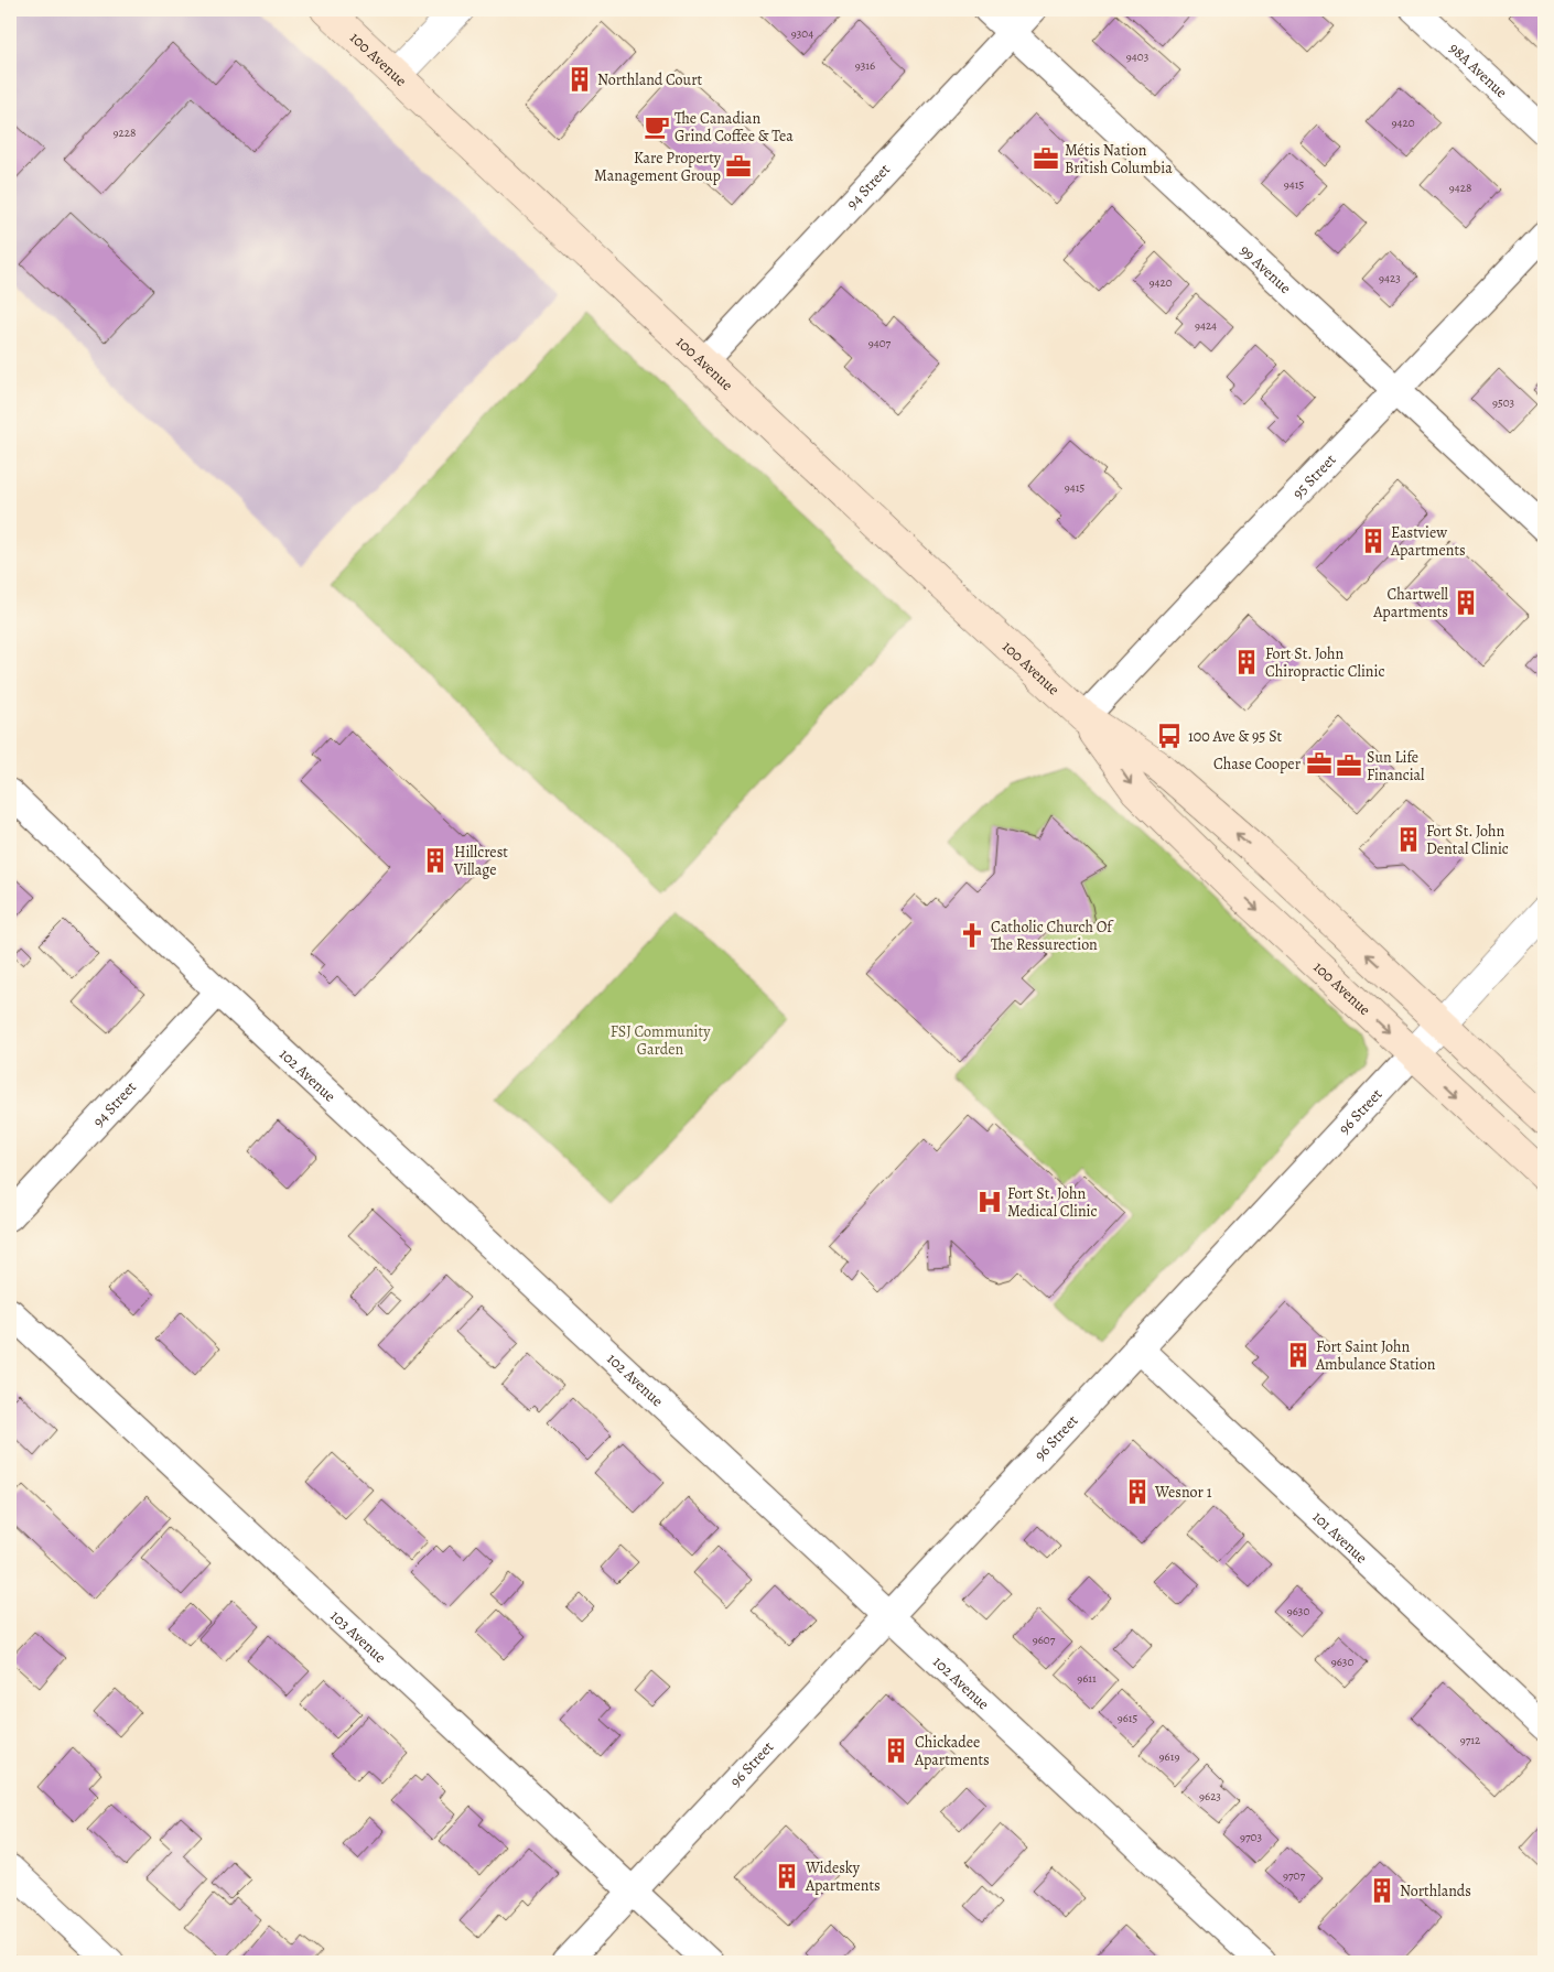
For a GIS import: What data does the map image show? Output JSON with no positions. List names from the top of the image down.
{
  "streets": {
    "main road": ["100 Avenue"],
    "street": [
      "98A Avenue",
      "94 Street",
      "99 Avenue",
      "95 Street",
      "102 Avenue",
      "96 Street",
      "101 Avenue",
      "103 Avenue"
    ]
  },
  "crossings": [
    ["100 Avenue", "94 Street"],
    ["100 Avenue", "95 Street"],
    ["100 Avenue", "96 Street"],
    ["94 Street", "99 Avenue"],
    ["94 Street", "102 Avenue"],
    ["99 Avenue", "95 Street"],
    ["102 Avenue", "96 Street"],
    ["96 Street", "101 Avenue"],
    ["96 Street", "103 Avenue"]
  ],
  "parks": ["FSJ Community Garden"],
  "places": {
    "building": [
      "Northland Court",
      "Eastview Apartments",
      "Chartwell Apartments",
      "Fort St. John Chiropractic Clinic",
      "Fort St. John Dental Clinic",
      "Hillcrest Village",
      "Fort Saint John Ambulance Station",
      "Wesnor 1",
      "Chickadee Apartments",
      "Widesky Apartments",
      "Northlands"
    ],
    "cafe": ["The Canadian Grind Coffee & Tea"],
    "office": [
      "Métis Nation British Columbia",
      "Kare Property Management Group",
      "Chase Cooper",
      "Sun Life Financial"
    ],
    "bus stop": ["100 Ave & 95 St"],
    "church": ["Catholic Church Of The Ressurection"],
    "hospital": ["Fort St. John Medical Clinic"]
  },
  "house_numbers": [
    "9304",
    "9403",
    "9316",
    "9420",
    "9228",
    "9415",
    "9428",
    "9423",
    "9420",
    "9424",
    "9407",
    "9503",
    "9415",
    "9630",
    "9607",
    "9630",
    "9611",
    "9615",
    "9712",
    "9619",
    "9623",
    "9703",
    "9707"
  ]
}
